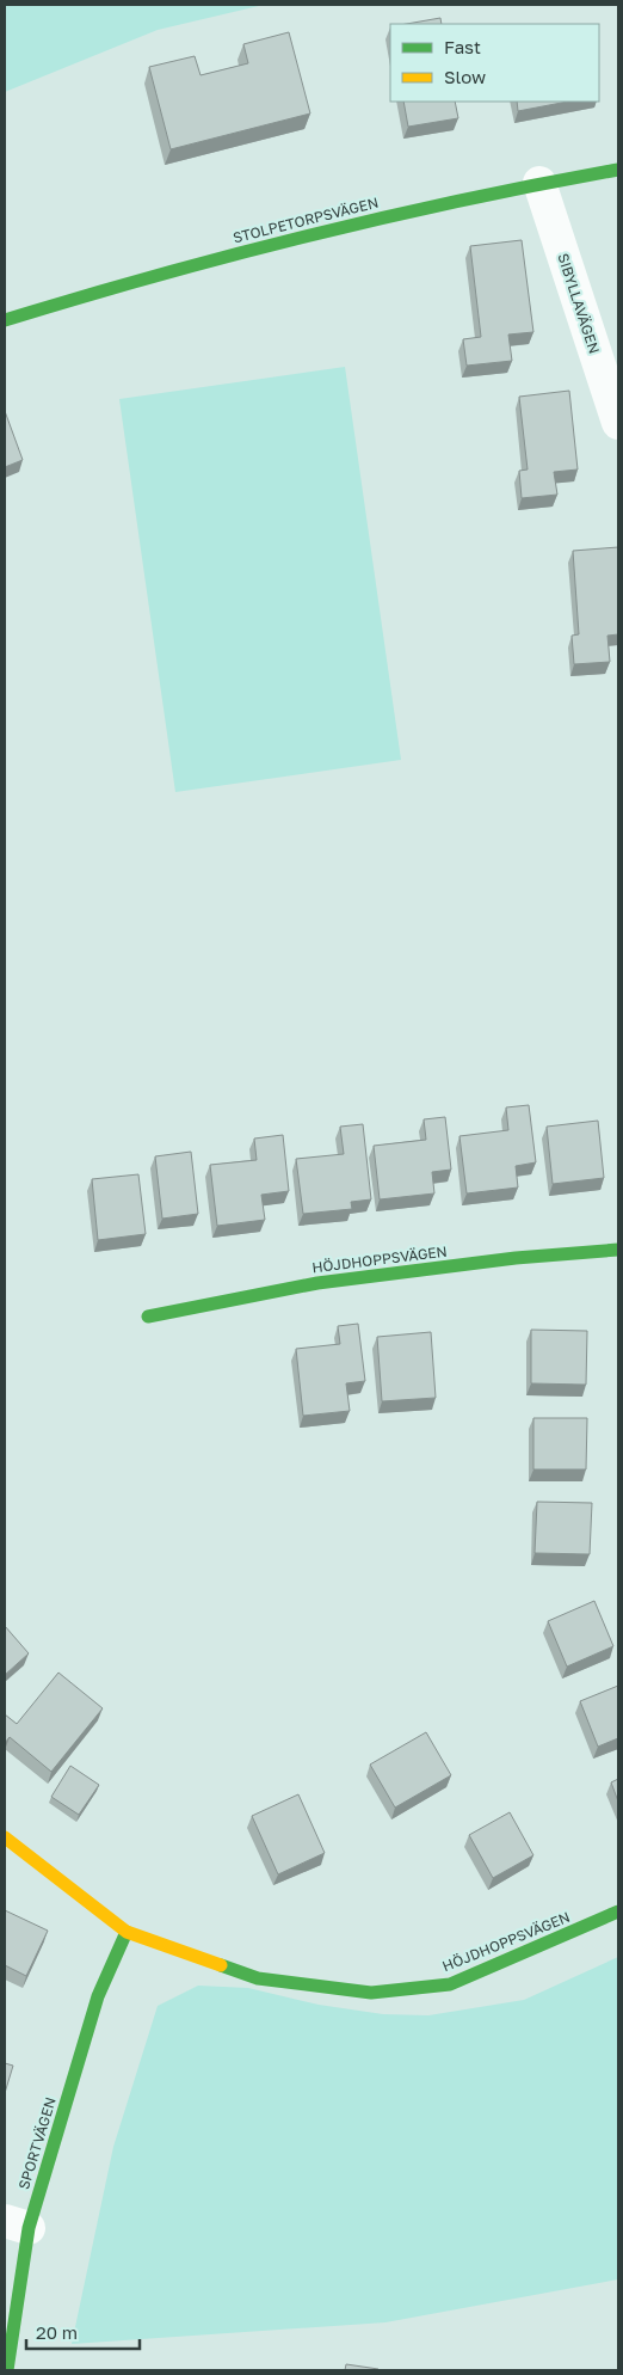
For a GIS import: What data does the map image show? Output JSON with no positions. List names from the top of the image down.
{
  "streets": {
    "street": [
      "STOLPETORPSVÄGEN",
      "SIBYLLAVÄGEN",
      "HÖJDHOPPSVÄGEN",
      "SPORTVÄGEN"
    ]
  },
  "crossings": [
    ["STOLPETORPSVÄGEN", "SIBYLLAVÄGEN"],
    ["HÖJDHOPPSVÄGEN", "SPORTVÄGEN"]
  ],
  "legend": ["Fast", "Slow"],
  "scale_bar": "20 m"
}
